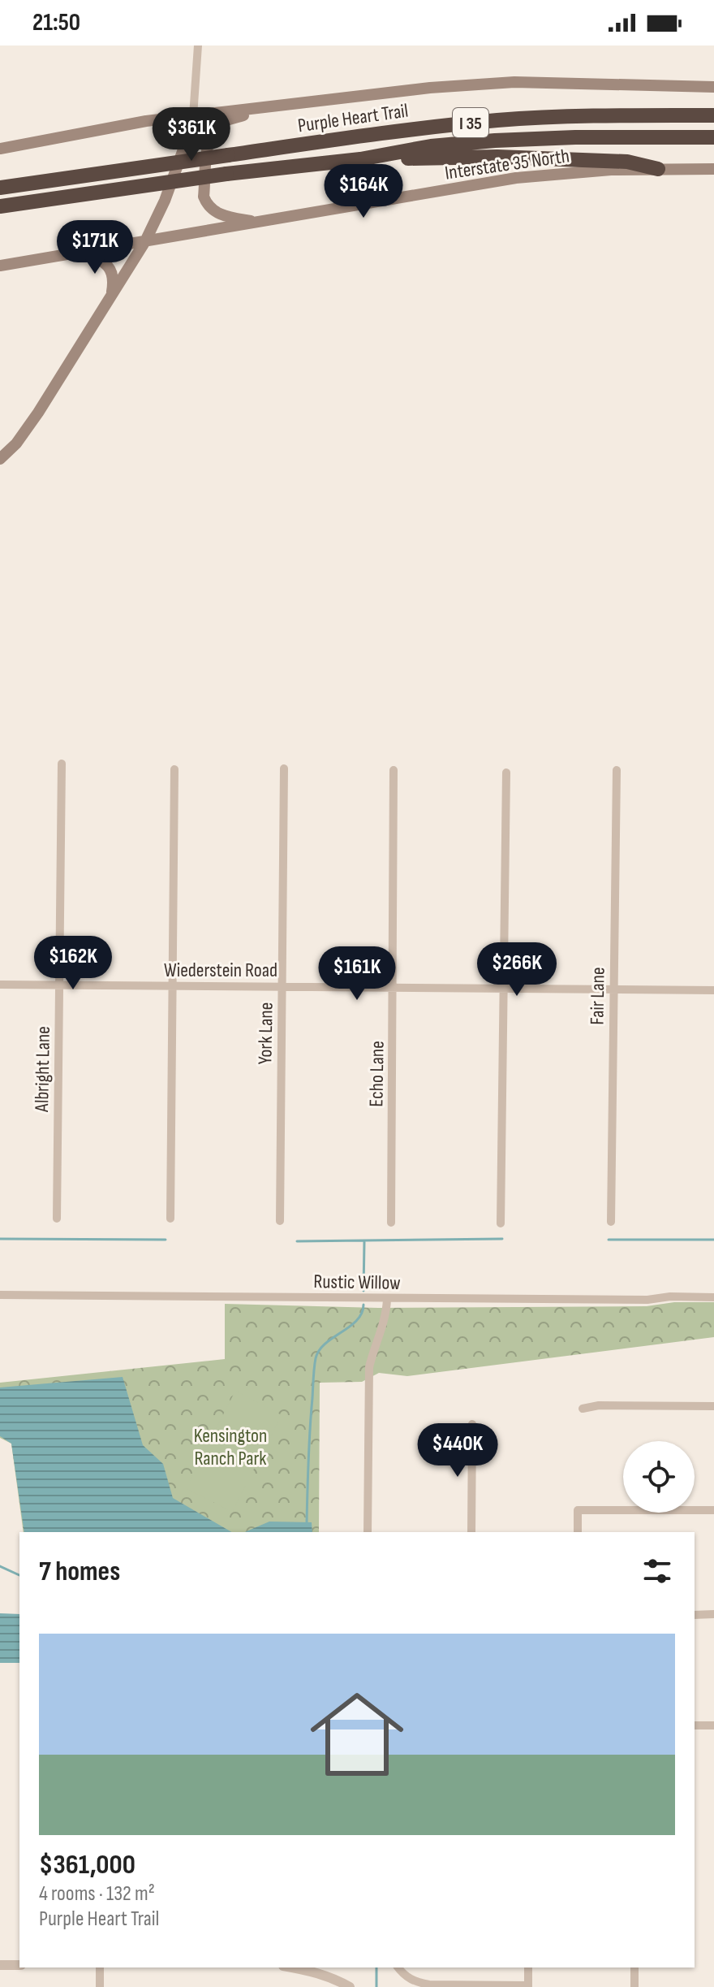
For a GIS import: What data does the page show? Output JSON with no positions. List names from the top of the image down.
{
  "streets": {
    "highway": ["Purple Heart Trail", "I 35"],
    "main road": ["Interstate 35 North"],
    "street": [
      "Wiederstein Road",
      "Fair Lane",
      "York Lane",
      "Albright Lane",
      "Echo Lane",
      "Rustic Willow"
    ]
  },
  "crossings": [
    ["Wiederstein Road", "Fair Lane"],
    ["Wiederstein Road", "York Lane"],
    ["Wiederstein Road", "Albright Lane"],
    ["Wiederstein Road", "Echo Lane"]
  ],
  "parks": ["Kensington Ranch Park"],
  "page": {
    "status": "21:50",
    "price": [
      "$361K",
      "$164K",
      "$171K",
      "$162K",
      "$266K",
      "$161K",
      "$440K"
    ],
    "heading": "7 homes",
    "list": [
      {
        "name": "$361,000",
        "note": "4 rooms · 132 m² · Purple Heart Trail"
      }
    ]
  }
}
